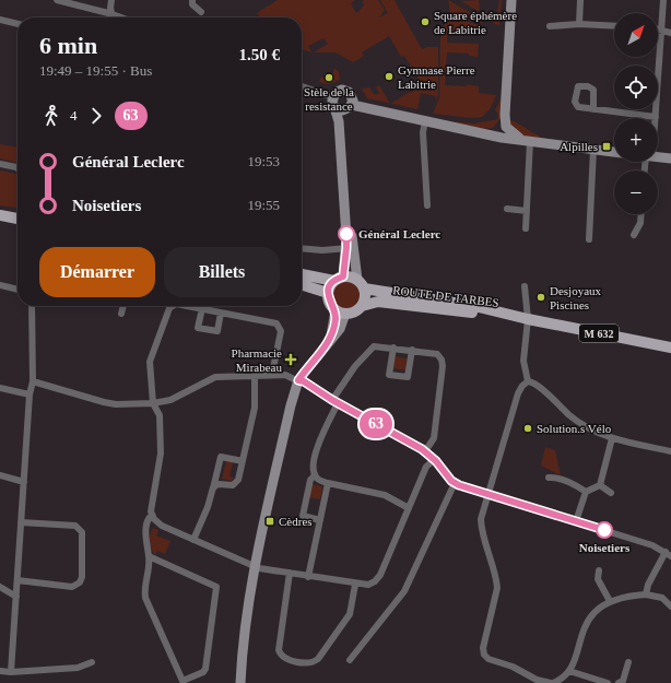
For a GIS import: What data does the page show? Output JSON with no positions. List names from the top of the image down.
{
  "streets": {
    "main road": ["ROUTE DE TARBES", "M 632"]
  },
  "places": {
    "other": [
      "Square éphémère de Labitrie",
      "Gymnase Pierre Labitrie",
      "Stèle de la resistance",
      "Général Leclerc",
      "Desjoyaux Piscines",
      "Solution.s Vélo",
      "Noisetiers"
    ],
    "transit": ["Alpilles", "Cèdres"],
    "health": ["Pharmacie Mirabeau"]
  },
  "lines": ["bus line 63"],
  "north": "top right",
  "page": {
    "on_map": "63",
    "map_buttons": ["+", "−"],
    "heading": ["6 min", "19:49 – 19:55 · Bus", "1.50 €"],
    "legs": ["4", "63"],
    "list": [
      {
        "name": "Général Leclerc",
        "value": "19:53"
      },
      {
        "name": "Noisetiers",
        "value": "19:55"
      }
    ],
    "buttons": ["Démarrer", "Billets"]
  }
}
